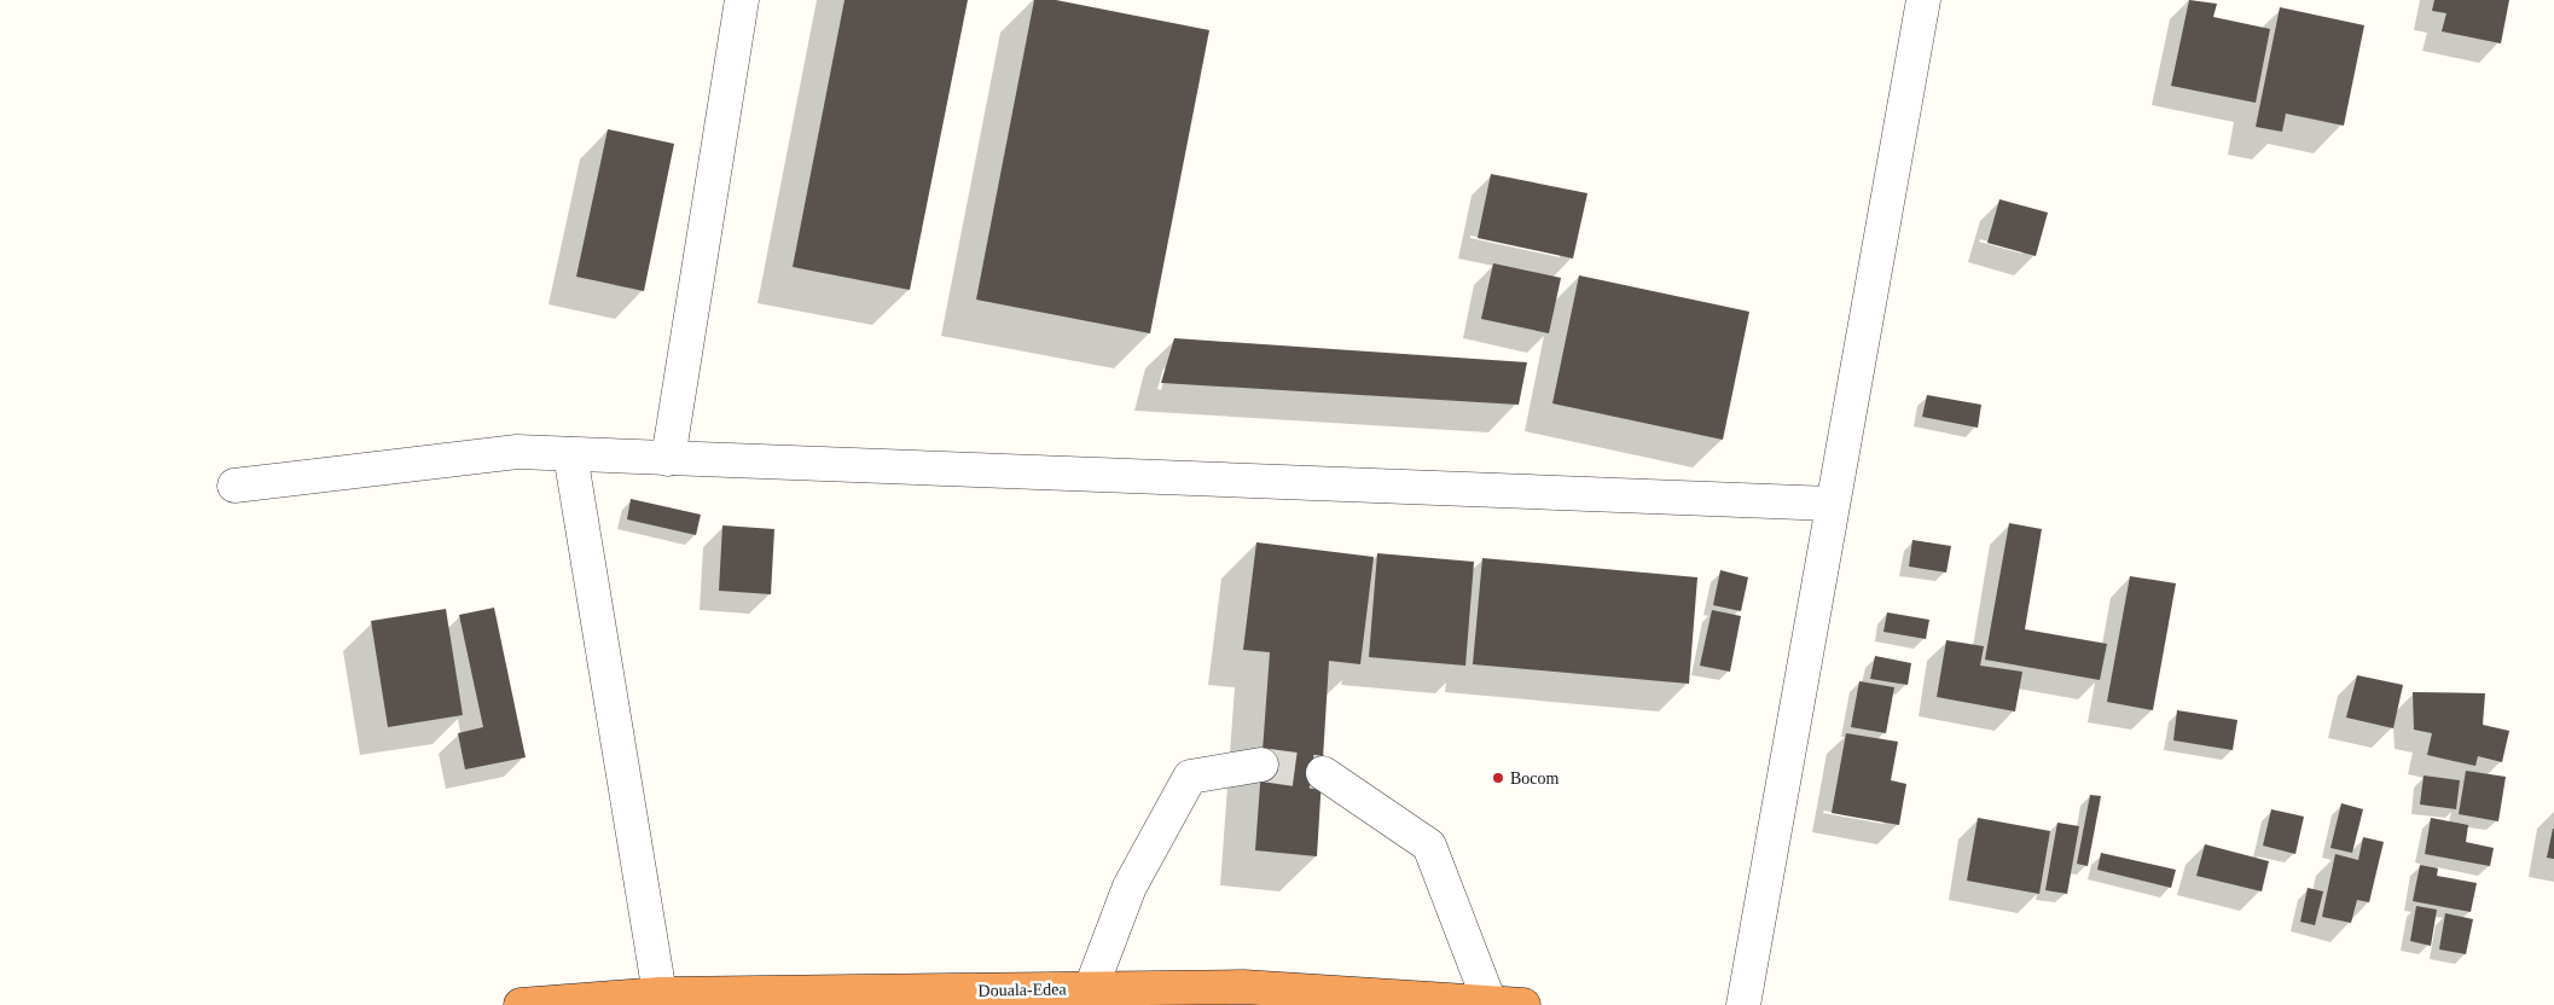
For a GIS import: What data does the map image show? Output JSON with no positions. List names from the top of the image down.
{
  "streets": {
    "highway": ["Douala-Edea"]
  },
  "places": ["Bocom"]
}
